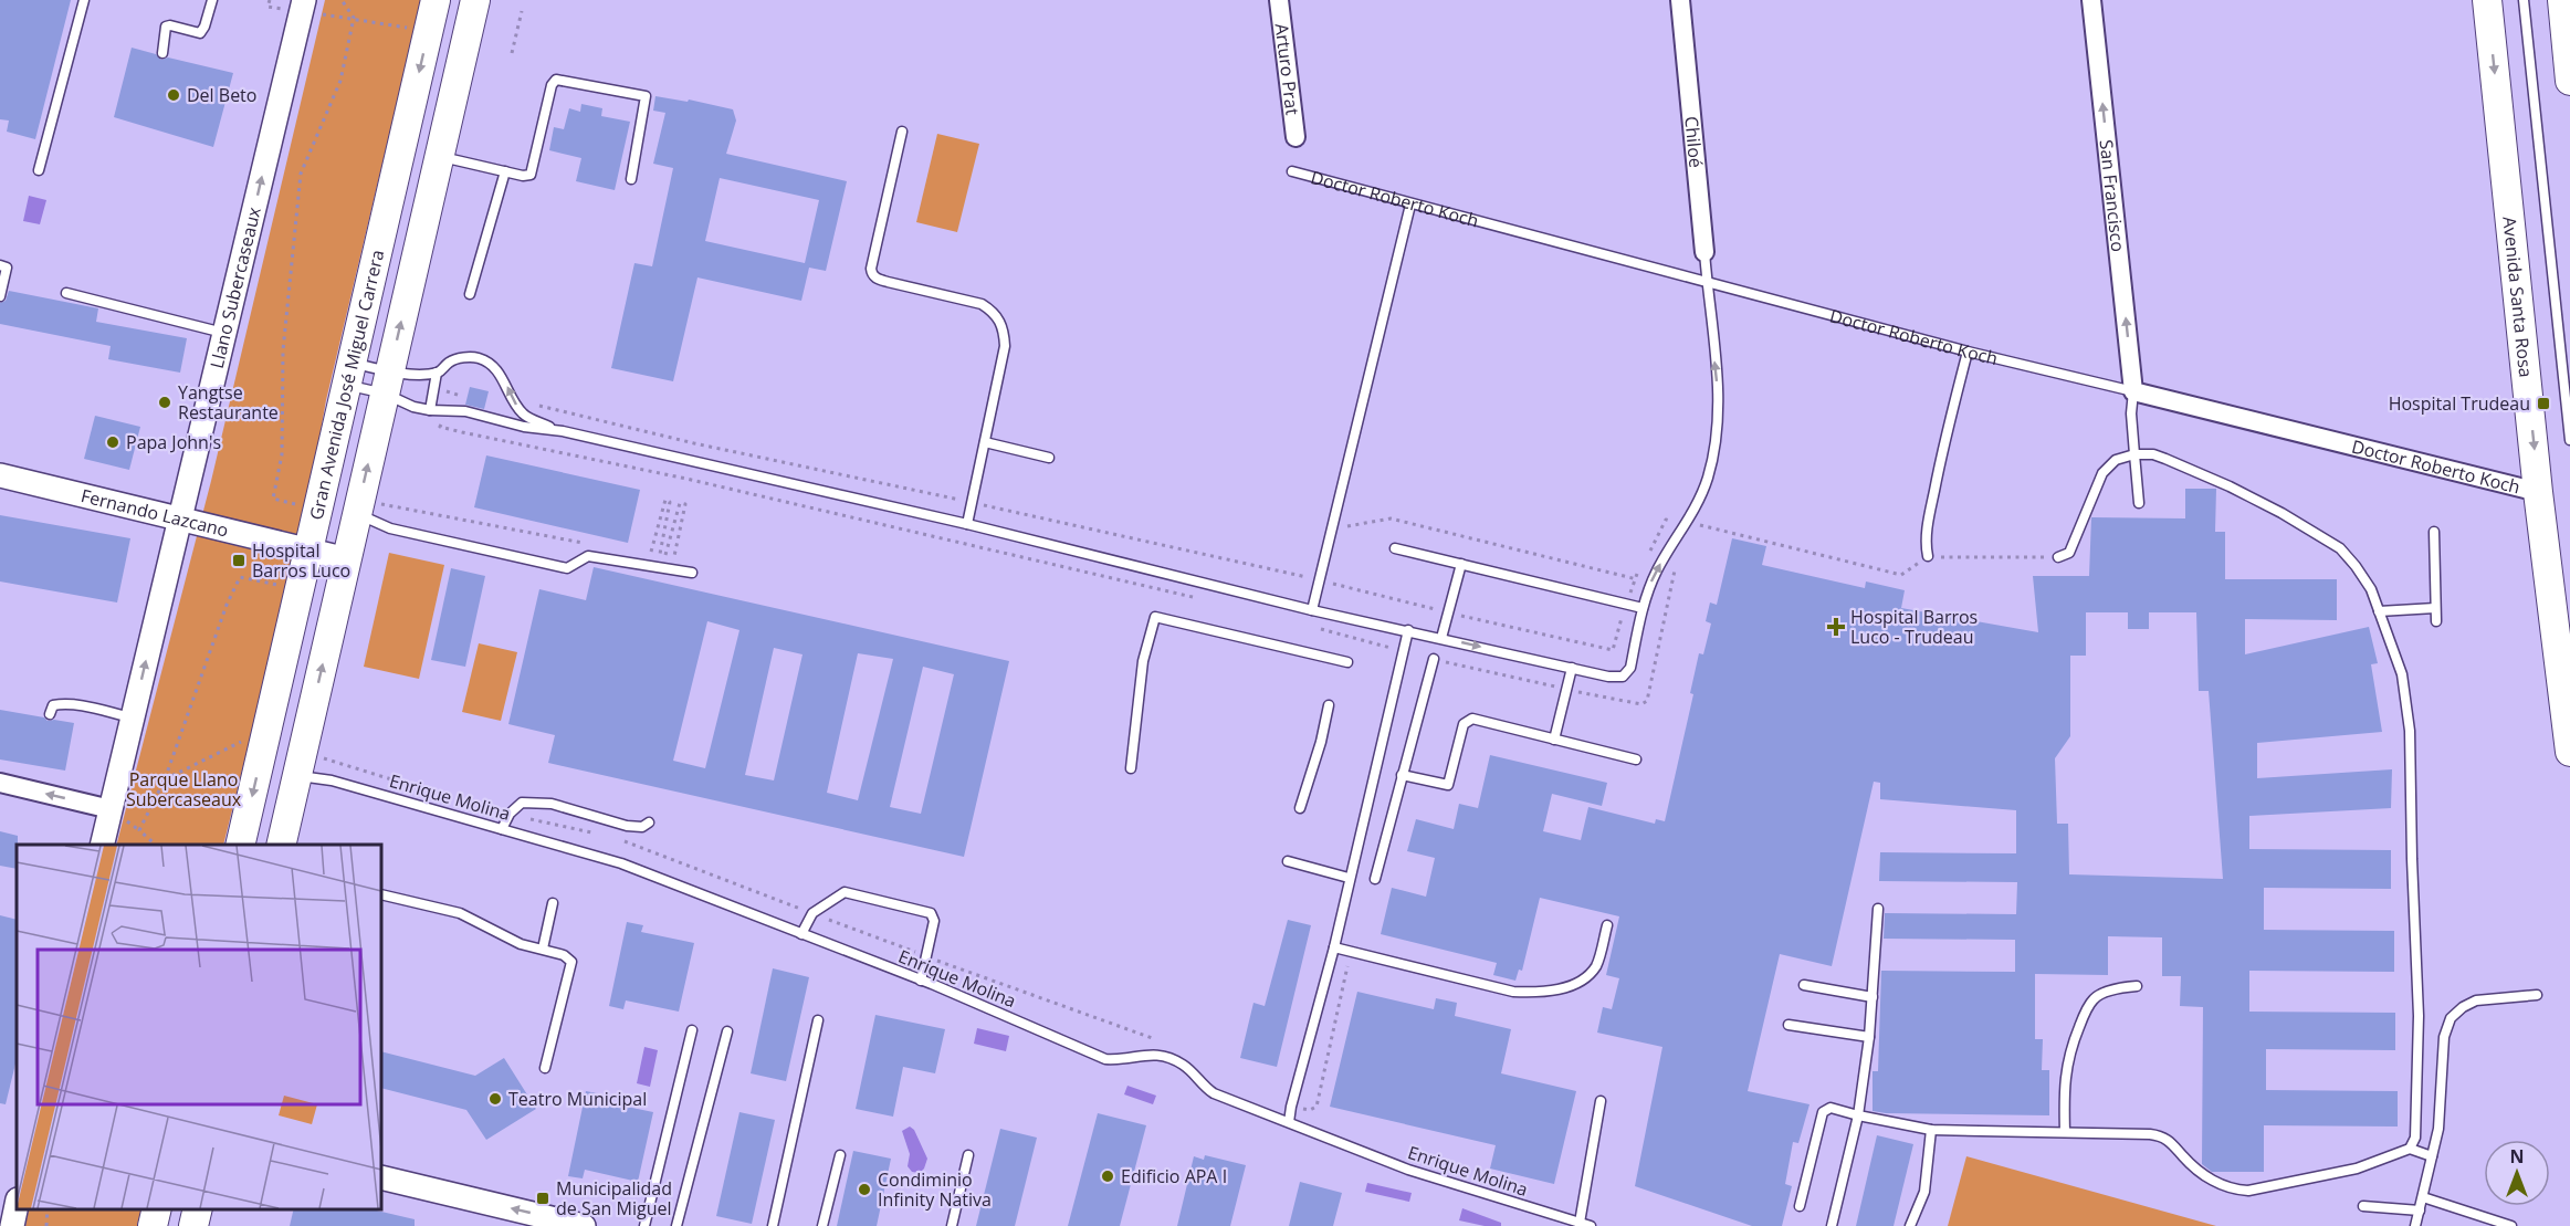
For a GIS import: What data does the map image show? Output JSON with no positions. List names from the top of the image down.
{
  "streets": {
    "main road": ["Avenida Santa Rosa", "Gran Avenida José Miguel Carrera"],
    "street": [
      "Arturo Prat",
      "Chiloé",
      "San Francisco",
      "Doctor Roberto Koch",
      "Llano Subercaseaux",
      "Fernando Lazcano"
    ],
    "lane": ["Enrique Molina"]
  },
  "crossings": [
    ["Chiloé", "Doctor Roberto Koch"],
    ["San Francisco", "Doctor Roberto Koch"],
    ["Doctor Roberto Koch", "Avenida Santa Rosa"],
    ["Llano Subercaseaux", "Fernando Lazcano"],
    ["Gran Avenida José Miguel Carrera", "Fernando Lazcano"]
  ],
  "one_way": [
    "Chiloé",
    "San Francisco",
    "Llano Subercaseaux",
    "Avenida Santa Rosa"
  ],
  "parks": ["Parque Llano Subercaseaux"],
  "places": {
    "other": [
      "Del Beto",
      "Yangtse Restaurante",
      "Papa John's",
      "Teatro Municipal",
      "Edificio APA I",
      "Condiminio Infinity Nativa"
    ],
    "transit": ["Hospital Trudeau", "Hospital Barros Luco", "Municipalidad de San Miguel"],
    "health": ["Hospital Barros Luco - Trudeau"]
  },
  "north": "top"
}
